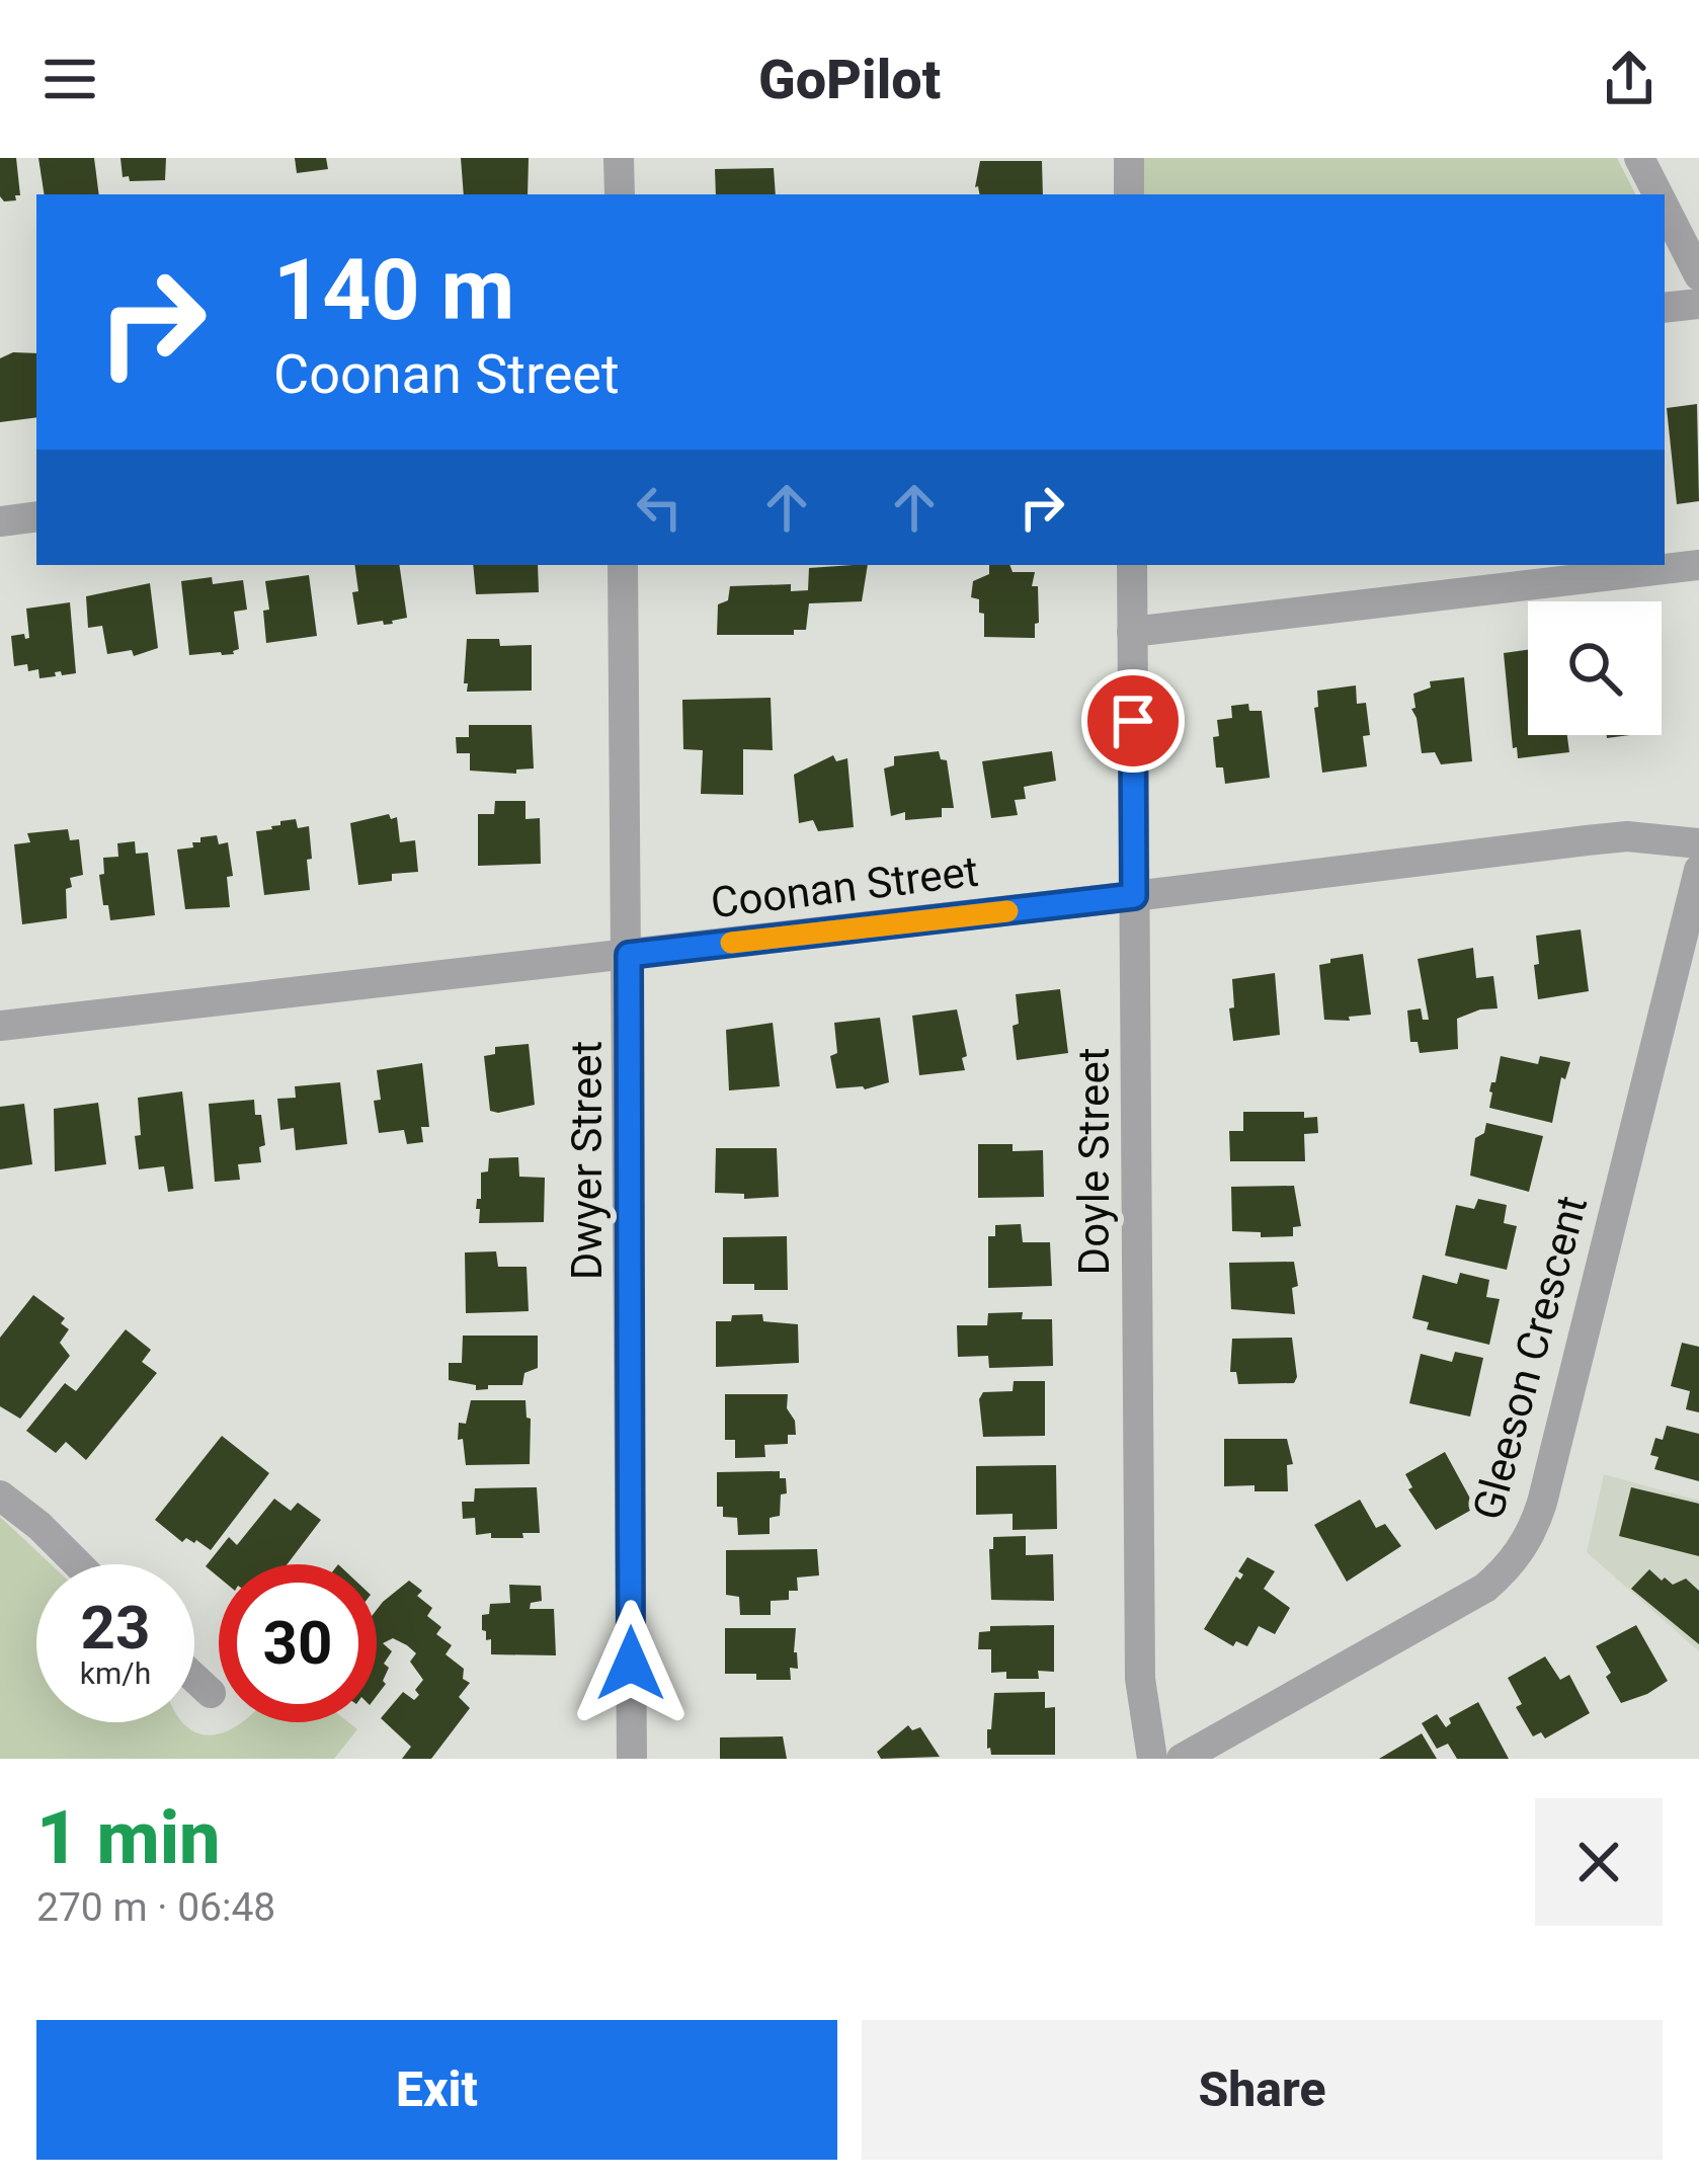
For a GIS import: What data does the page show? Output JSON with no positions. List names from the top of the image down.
{
  "streets": {
    "street": [
      "Coonan Street",
      "Dwyer Street",
      "Doyle Street",
      "Gleeson Crescent"
    ]
  },
  "crossings": [
    ["Coonan Street", "Dwyer Street"],
    ["Coonan Street", "Doyle Street"]
  ],
  "page": {
    "header": "GoPilot",
    "turn": ["140 m", "Coonan Street"],
    "speed": "23 km/h",
    "limit": "30",
    "heading": ["1 min", "270 m · 06:48"],
    "buttons": ["Exit", "Share"]
  }
}
